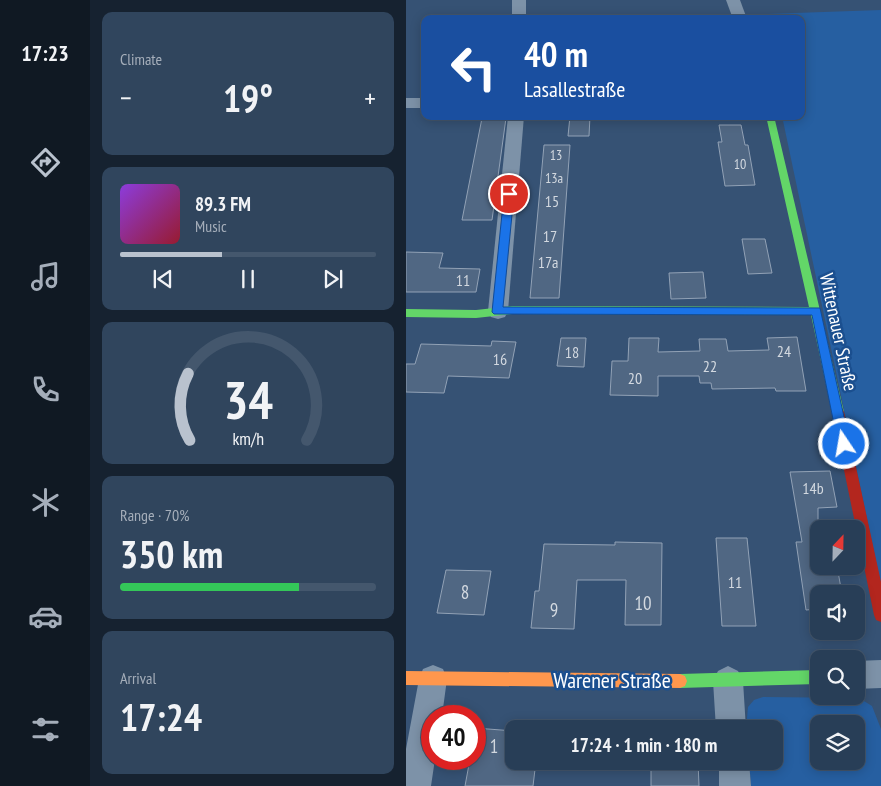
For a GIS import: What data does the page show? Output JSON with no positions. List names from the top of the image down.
{
  "streets": {
    "street": ["Wittenauer Straße", "Warener Straße"]
  },
  "house_numbers": [
    "13",
    "10",
    "13a",
    "15",
    "17",
    "17a",
    "11",
    "24",
    "18",
    "16",
    "22",
    "20",
    "14b",
    "11",
    "8",
    "10",
    "9",
    "1"
  ],
  "north": "top",
  "page": {
    "tabs": "17:23",
    "tile": [
      "Climate",
      ["Range · 70%", "350 km"],
      ["Arrival", "17:24"]
    ],
    "turn": ["40 m", "Lasallestraße"],
    "heat": ["−", "19°", "+"],
    "song": ["89.3 FM", "Music"],
    "limit": "40",
    "trip": "17:24 · 1 min · 180 m",
    "gauge": ["34", "km/h"]
  }
}
